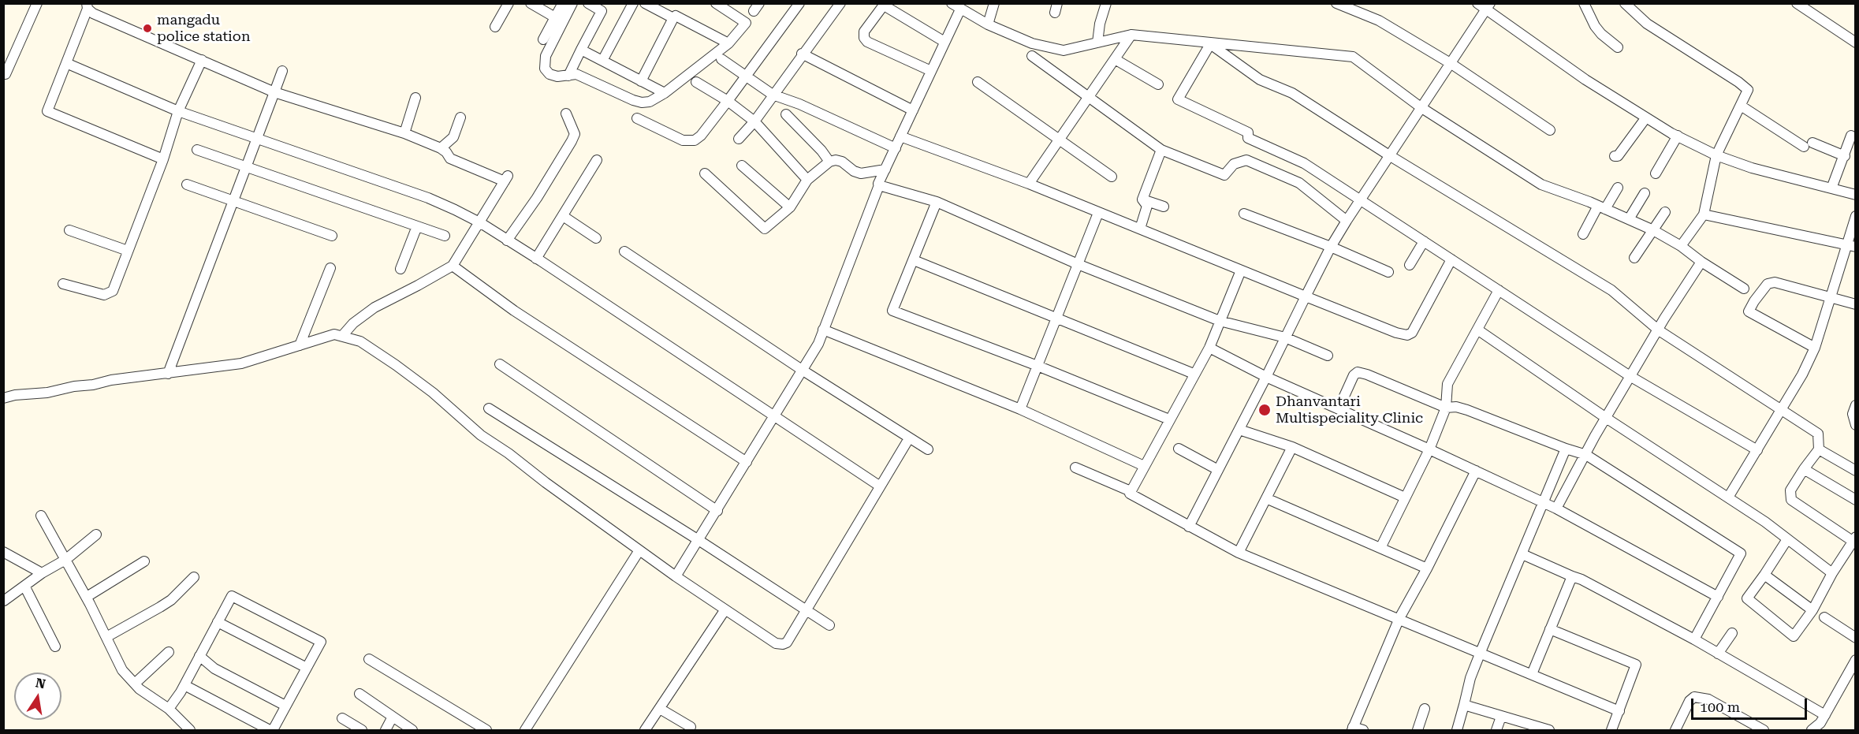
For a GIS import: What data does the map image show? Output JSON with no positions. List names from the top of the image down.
{
  "places": ["mangadu police station", "Dhanvantari Multispeciality Clinic"],
  "scale_bar": "100 m",
  "north": "top"
}
